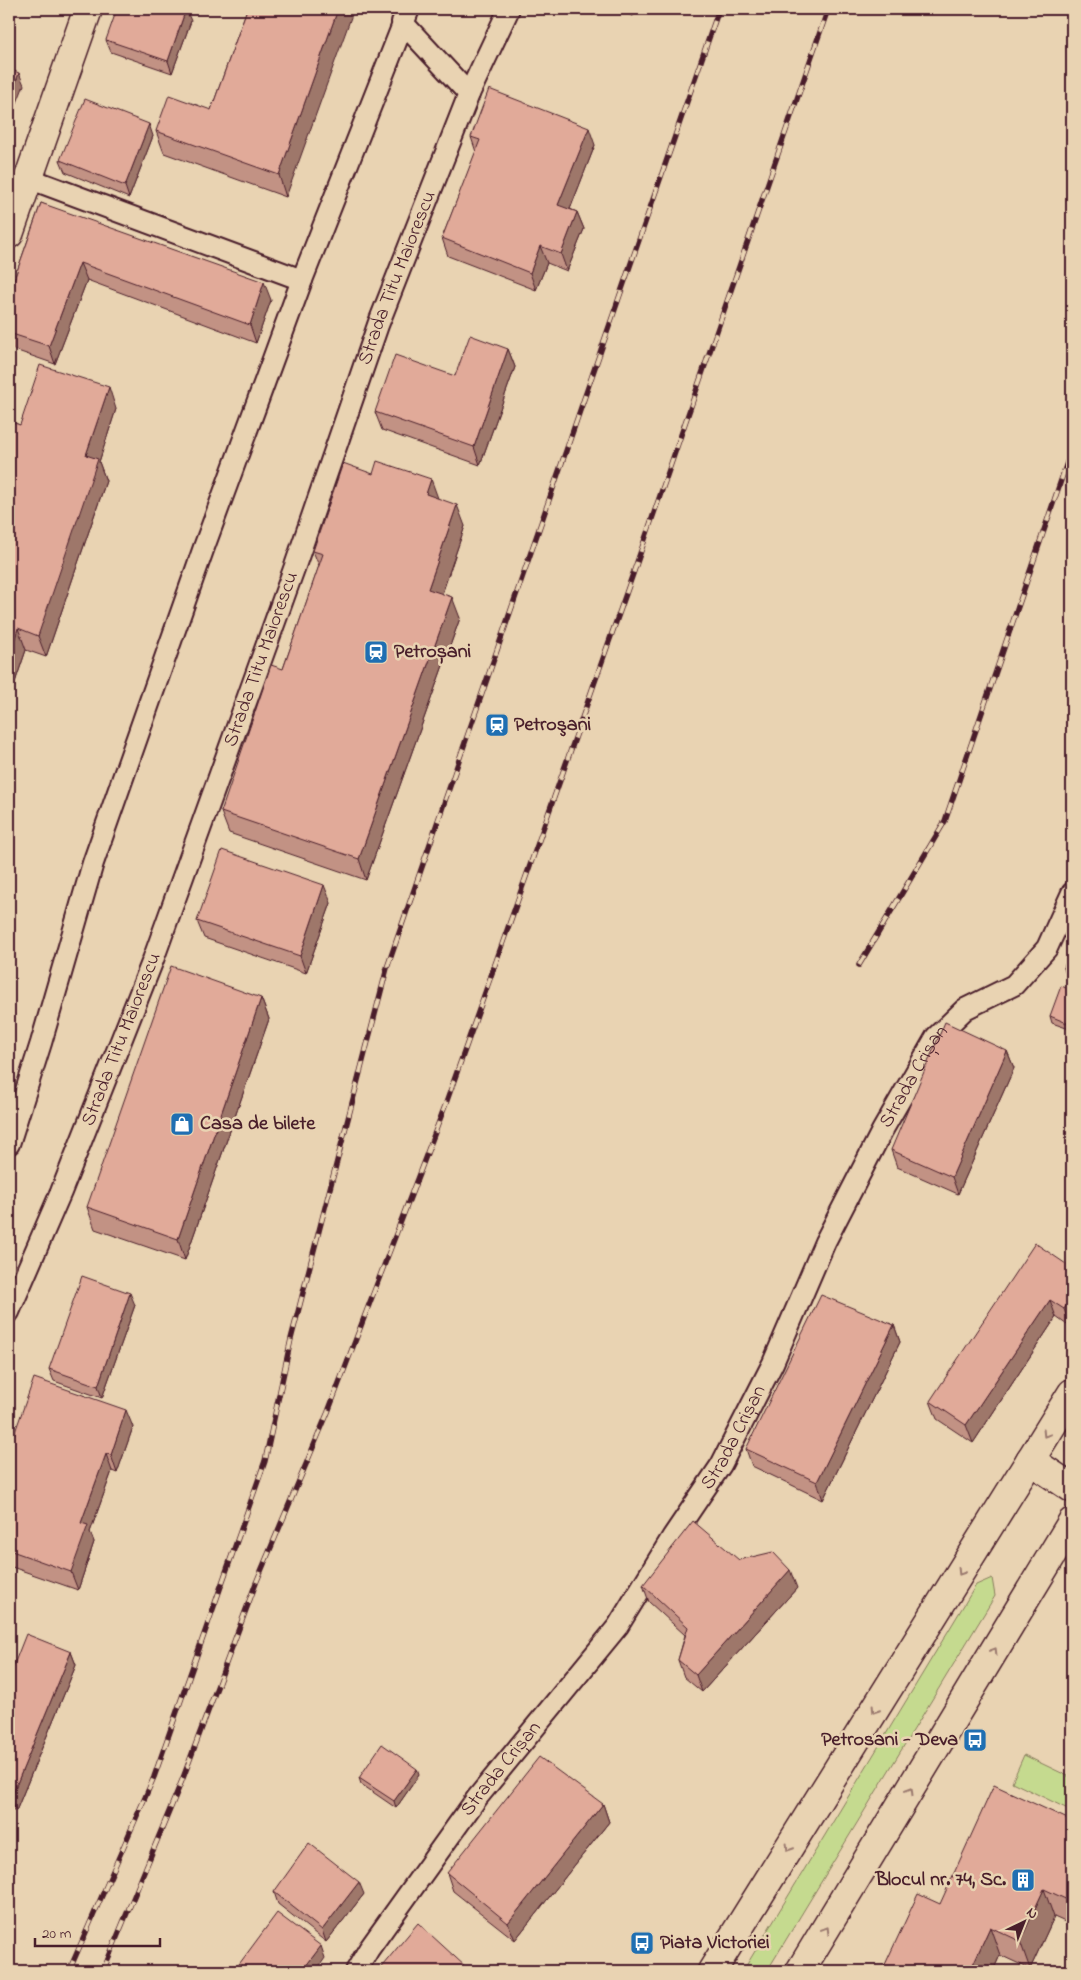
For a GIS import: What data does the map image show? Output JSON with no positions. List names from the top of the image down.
{
  "streets": {
    "lane": ["Strada Titu Maiorescu", "Strada Crișan"]
  },
  "places": {
    "station": ["Petroșani", "Petroşani"],
    "shop": ["Casa de bilete"],
    "bus stop": ["Petrosani - Deva", "Piata Victoriei"],
    "building": ["Blocul nr. 74, Sc."]
  },
  "scale_bar": "20 m",
  "north": "top right"
}
